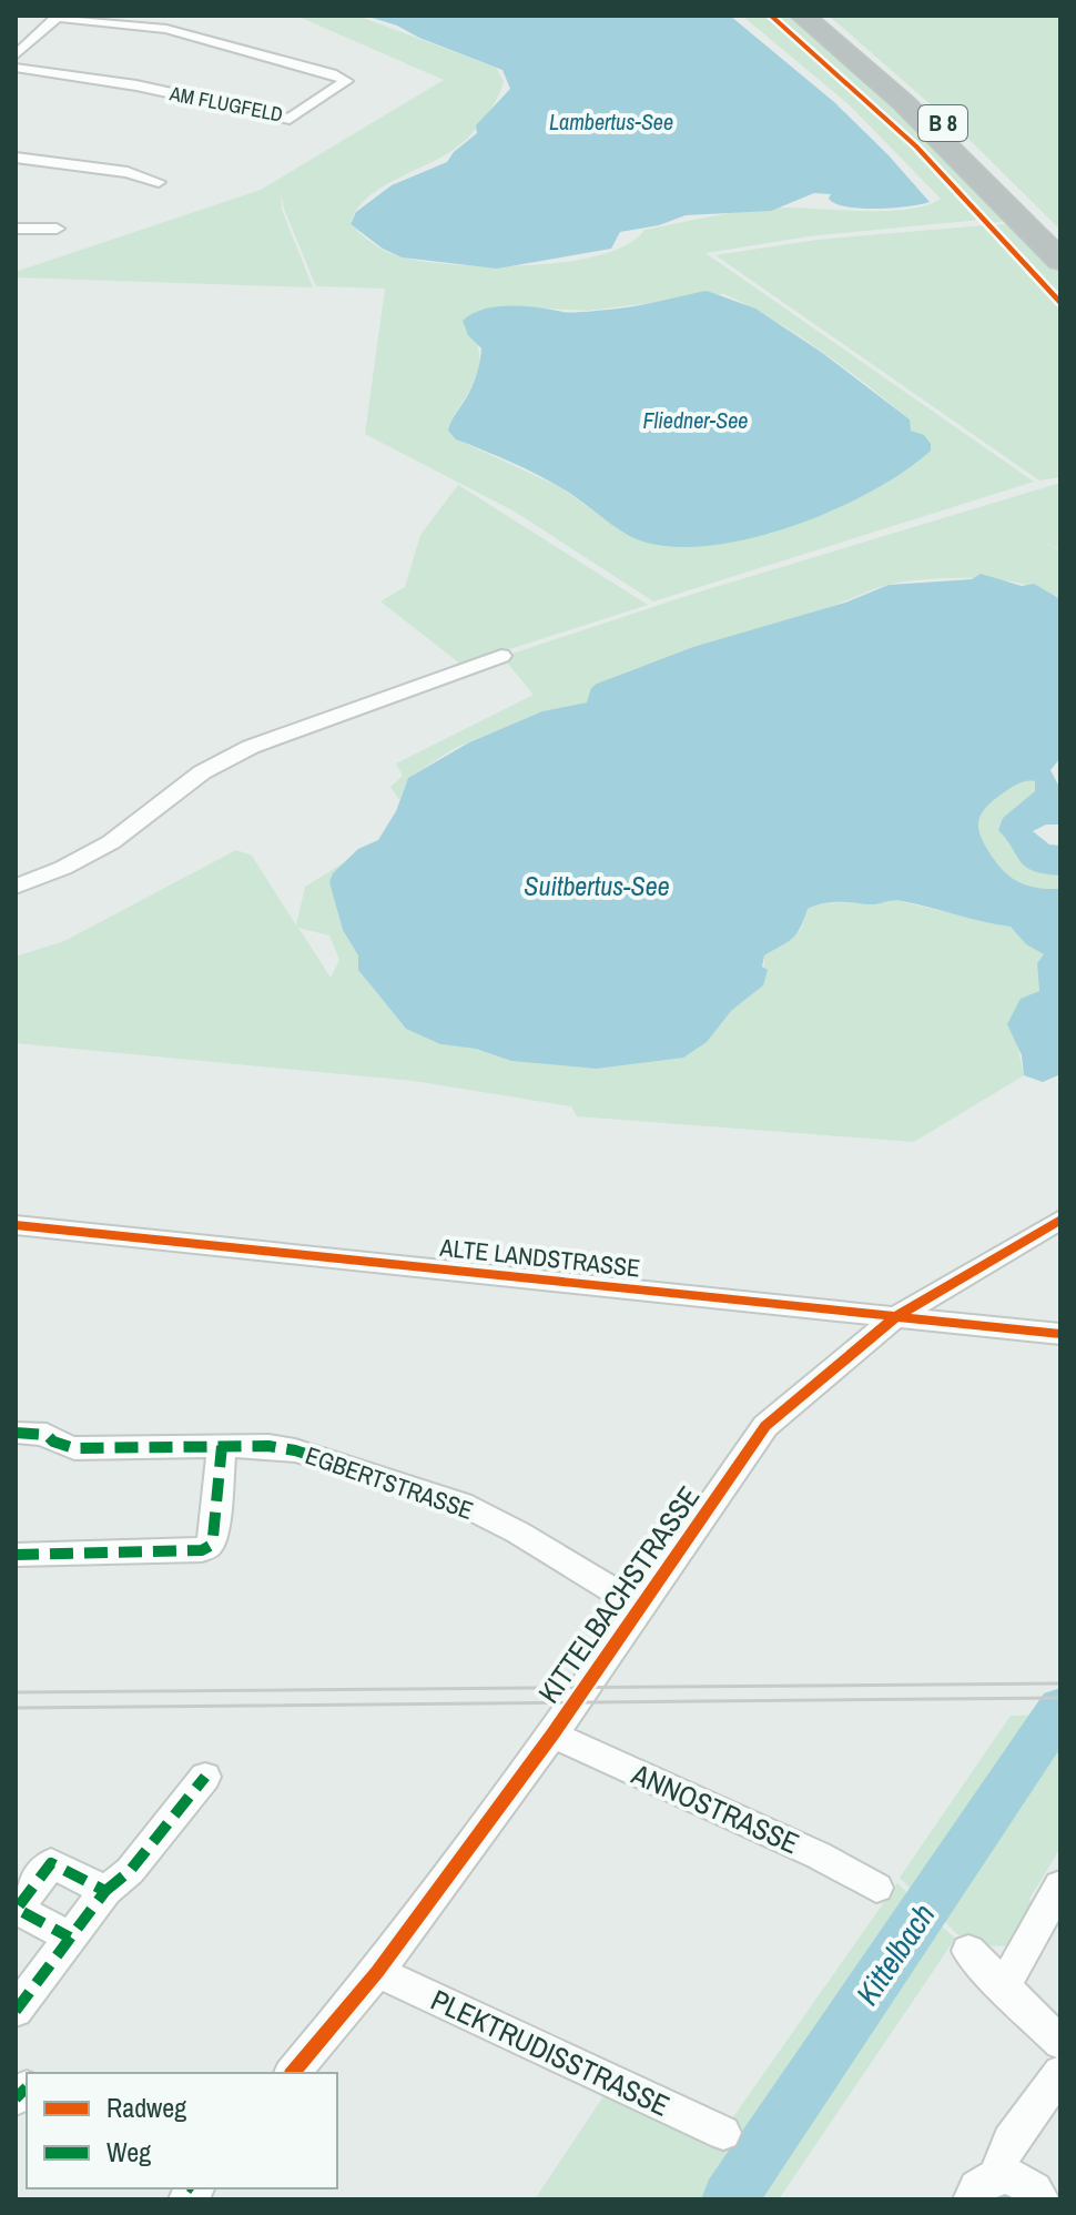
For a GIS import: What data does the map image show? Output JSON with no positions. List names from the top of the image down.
{
  "streets": {
    "highway": ["B 8"],
    "street": [
      "AM FLUGFELD",
      "ALTE LANDSTRASSE",
      "EGBERTSTRASSE",
      "KITTELBACHSTRASSE",
      "ANNOSTRASSE",
      "PLEKTRUDISSTRASSE"
    ]
  },
  "crossings": [
    ["ALTE LANDSTRASSE", "KITTELBACHSTRASSE"],
    ["EGBERTSTRASSE", "KITTELBACHSTRASSE"],
    ["KITTELBACHSTRASSE", "ANNOSTRASSE"],
    ["KITTELBACHSTRASSE", "PLEKTRUDISSTRASSE"]
  ],
  "water": [
    "Lambertus-See",
    "Fliedner-See",
    "Suitbertus-See",
    "Kittelbach"
  ],
  "legend": ["Radweg", "Weg"]
}
